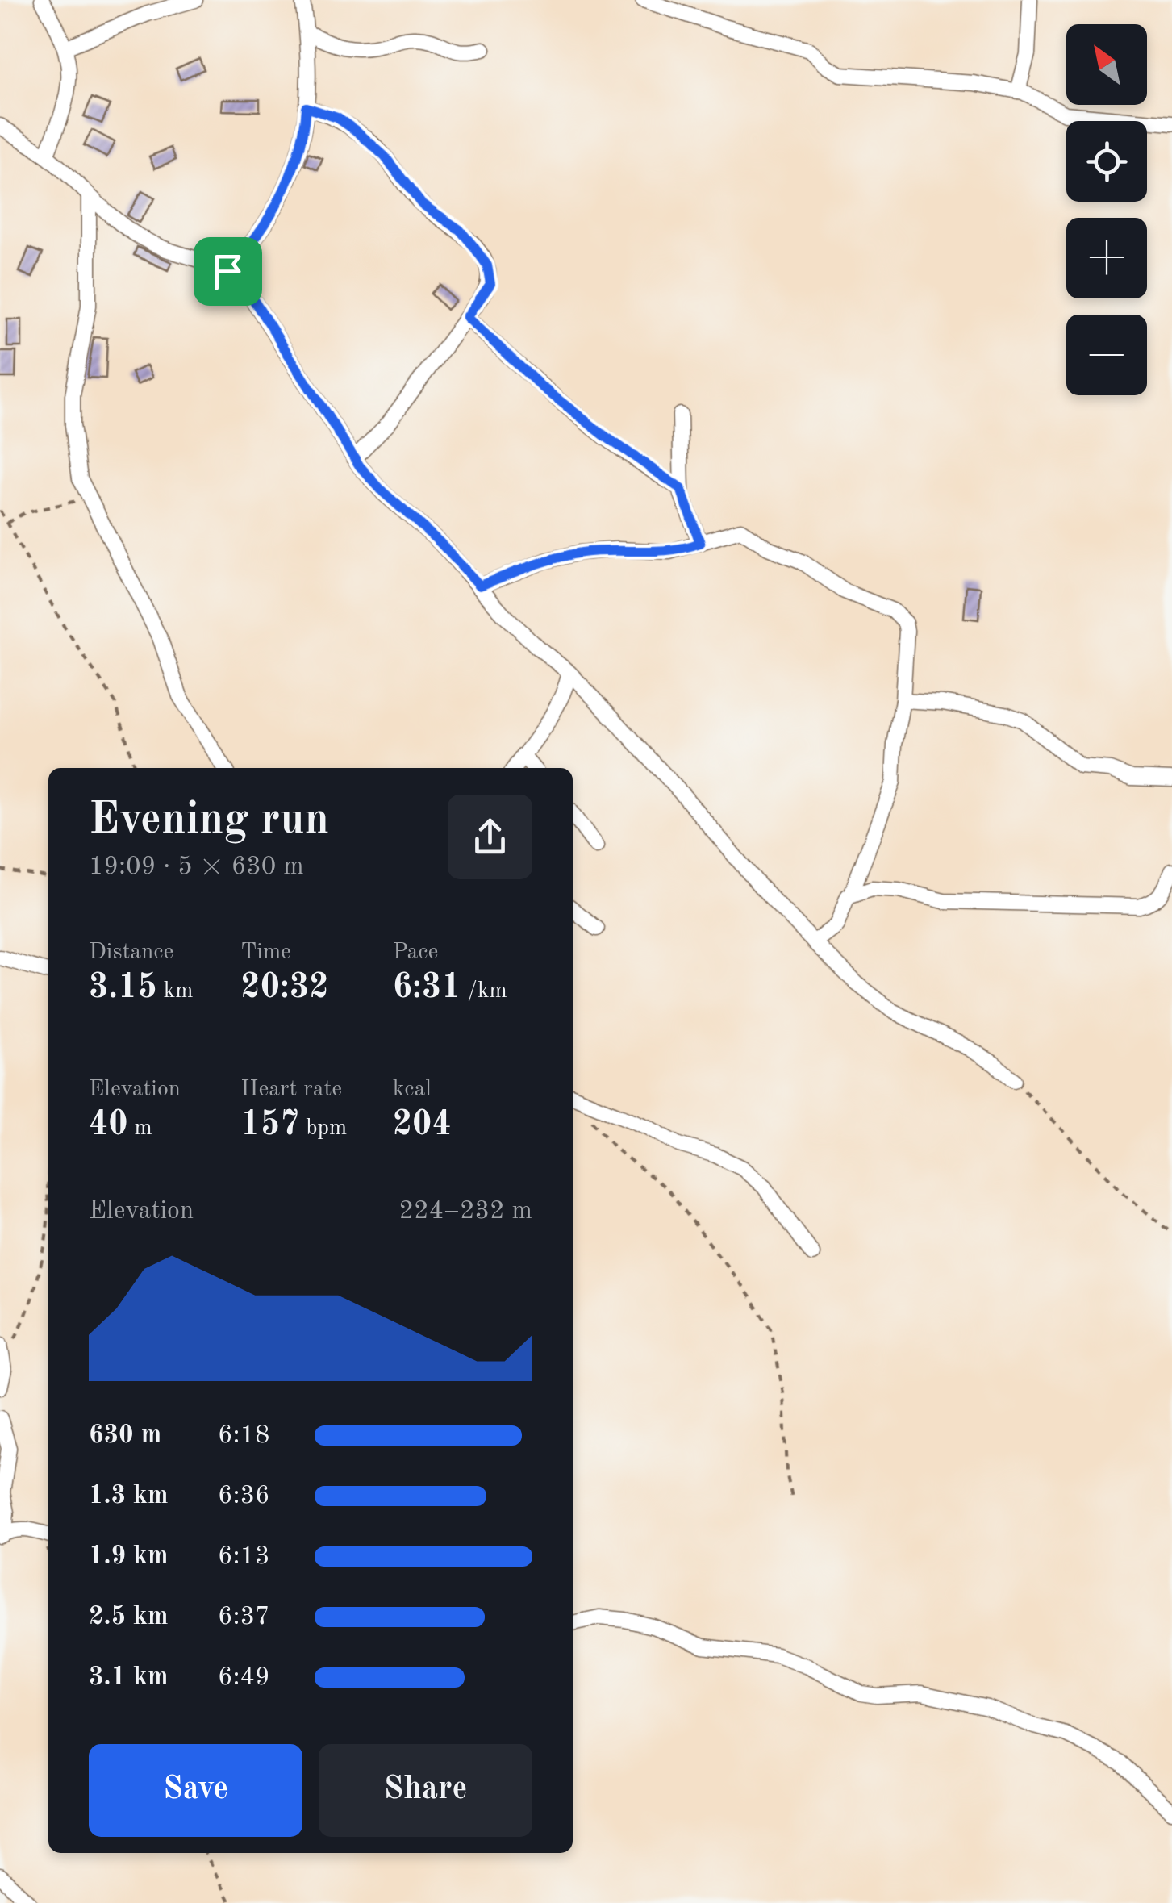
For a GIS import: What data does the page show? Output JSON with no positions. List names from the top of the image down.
{
  "north": "top left",
  "page": {
    "map_buttons": ["+", "−"],
    "heading": ["Evening run", "19:09 · 5 × 630 m"],
    "stats": [
      ["Distance", "3.15 km"],
      ["Time", "20:32"],
      ["Pace", "6:31 /km"],
      ["Elevation", "40 m"],
      ["Heart rate", "157 bpm"],
      ["kcal", "204"]
    ],
    "chart": ["Elevation", "224–232 m"],
    "list": [
      {
        "name": "630 m",
        "note": "6:18"
      },
      {
        "name": "1.3 km",
        "note": "6:36"
      },
      {
        "name": "1.9 km",
        "note": "6:13"
      },
      {
        "name": "2.5 km",
        "note": "6:37"
      },
      {
        "name": "3.1 km",
        "note": "6:49"
      }
    ],
    "buttons": ["Save", "Share"]
  }
}
